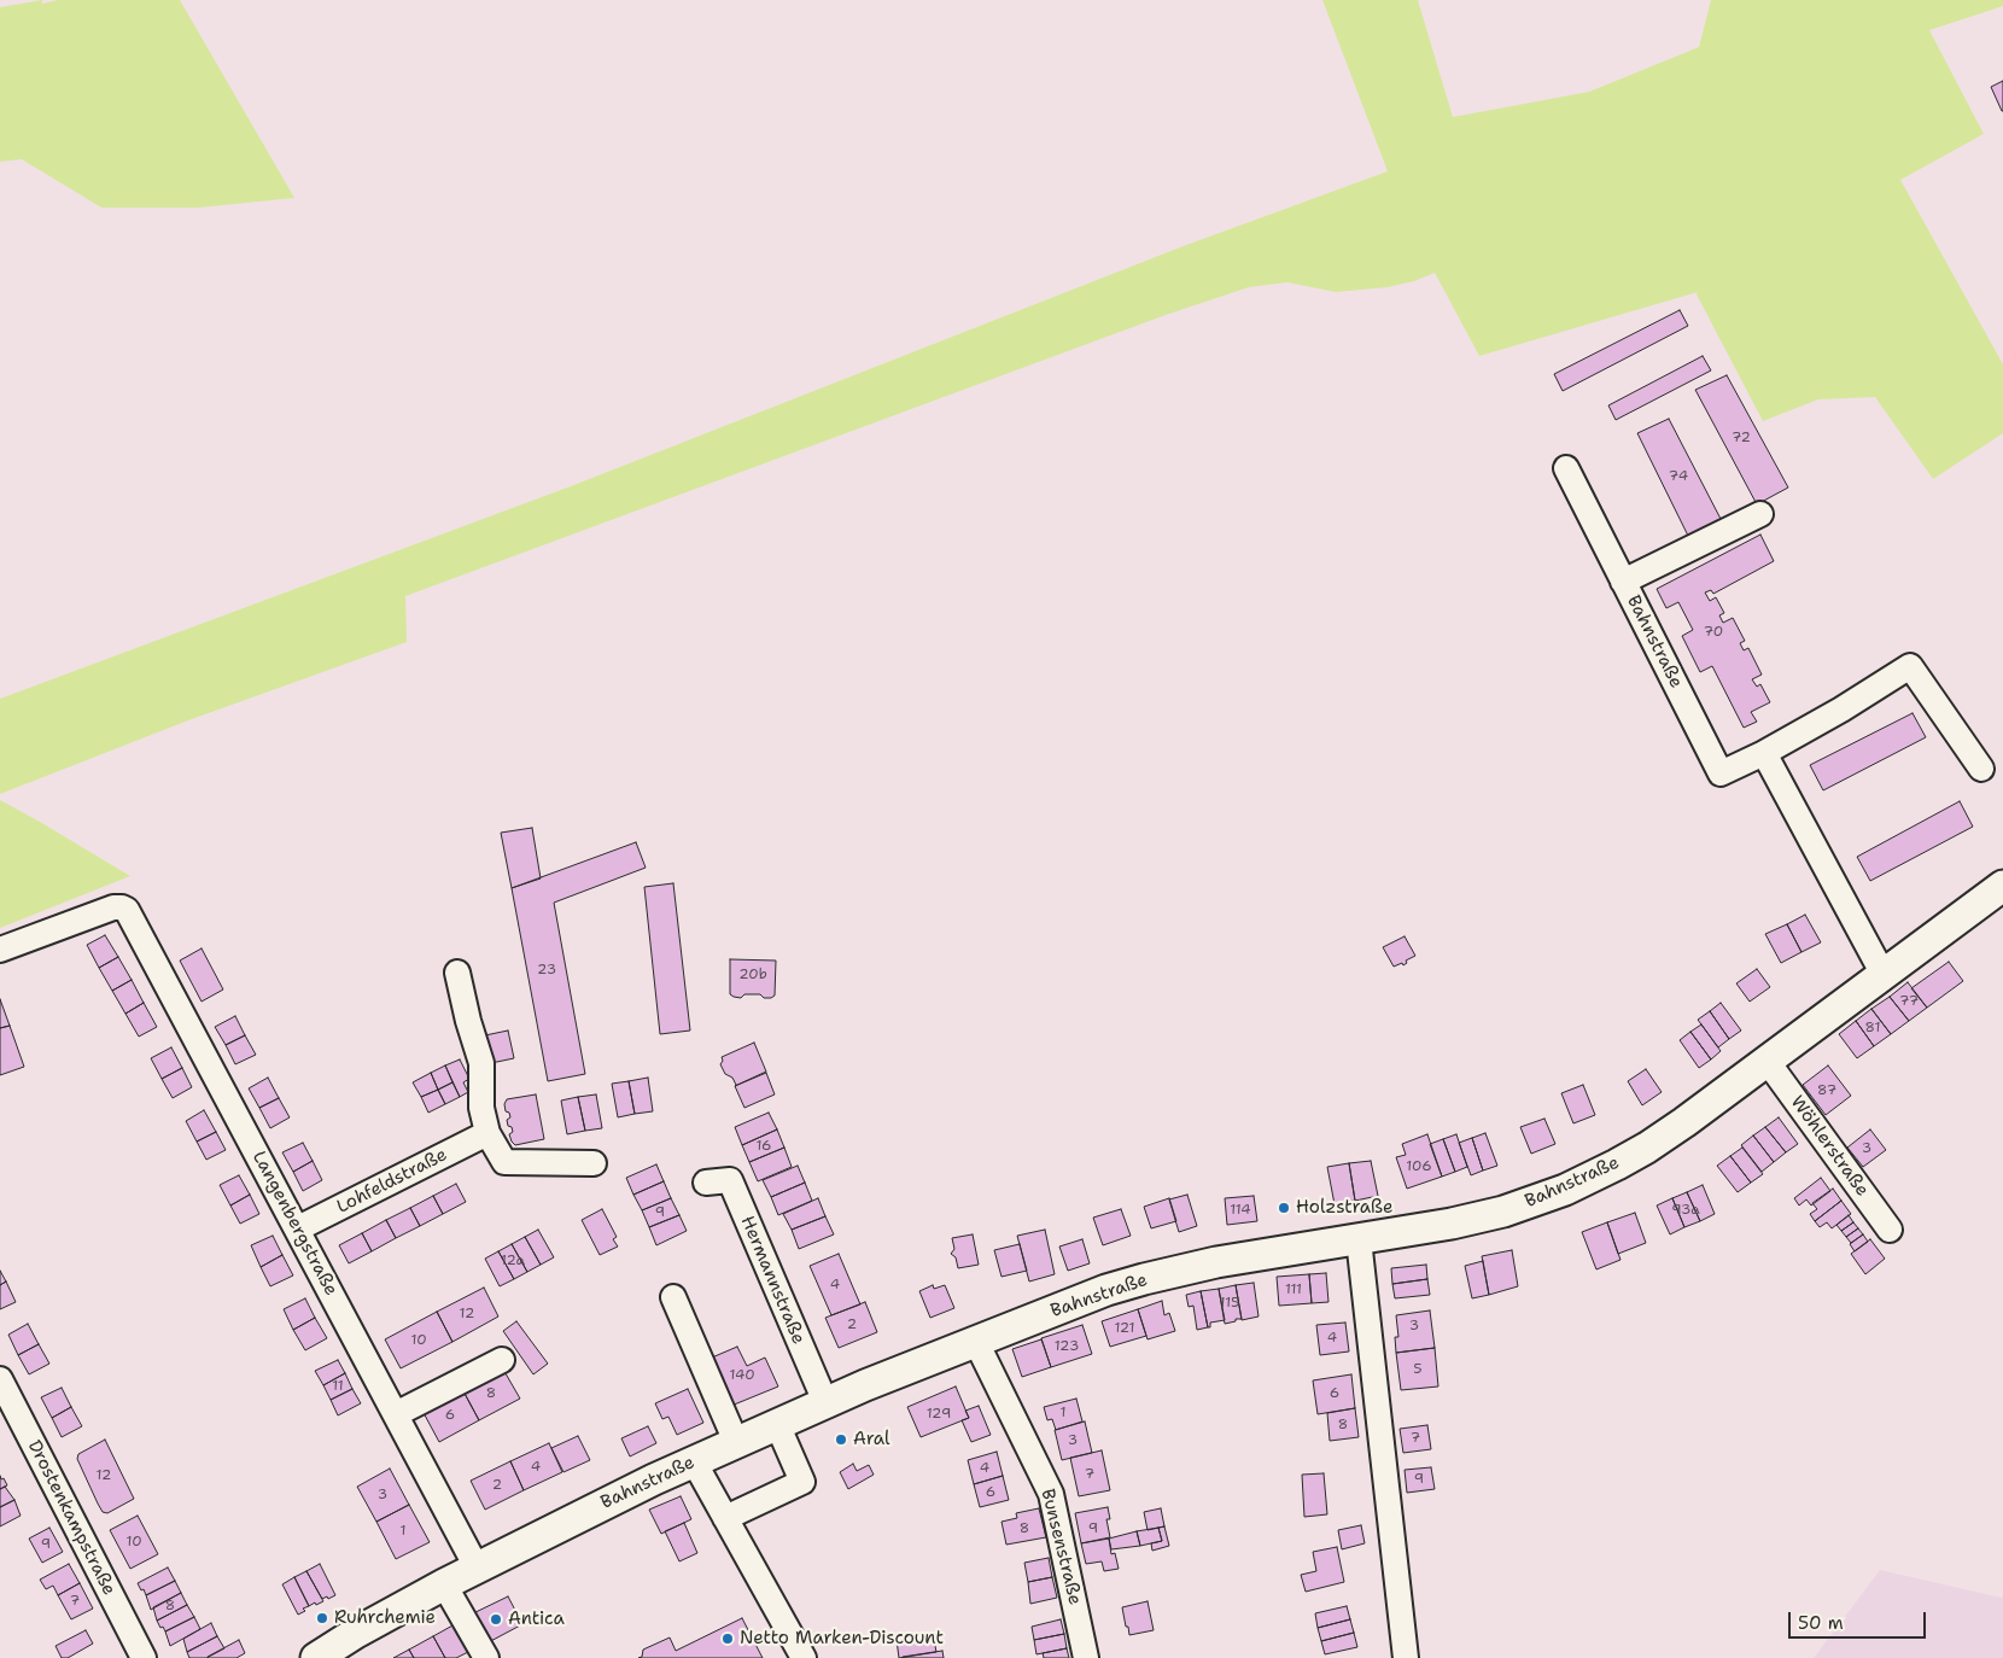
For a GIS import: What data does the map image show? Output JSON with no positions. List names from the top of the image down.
{
  "streets": {
    "main road": ["Bahnstraße"],
    "street": [
      "Wöhlerstraße",
      "Lohfeldstraße",
      "Langenbergstraße",
      "Hermannstraße",
      "Drostenkampstraße",
      "Bunsenstraße"
    ]
  },
  "crossings": [
    ["Bahnstraße", "Wöhlerstraße"],
    ["Bahnstraße", "Langenbergstraße"],
    ["Bahnstraße", "Hermannstraße"],
    ["Bahnstraße", "Bunsenstraße"],
    ["Lohfeldstraße", "Langenbergstraße"]
  ],
  "places": [
    "Holzstraße",
    "Aral",
    "Ruhrchemie",
    "Antica",
    "Netto Marken-Discount"
  ],
  "house_numbers": [
    "72",
    "74",
    "70",
    "23",
    "20b",
    "77",
    "81",
    "87",
    "16",
    "3",
    "106",
    "114",
    "93a",
    "9",
    "12a",
    "4",
    "111",
    "115",
    "12",
    "2",
    "3",
    "121",
    "4",
    "10",
    "123",
    "5",
    "140",
    "11",
    "8",
    "6",
    "1",
    "129",
    "6",
    "8",
    "7",
    "3",
    "4",
    "4",
    "7",
    "12",
    "9",
    "2",
    "6",
    "3",
    "8",
    "9",
    "1",
    "10",
    "9",
    "7",
    "8"
  ],
  "scale_bar": "50 m"
}
